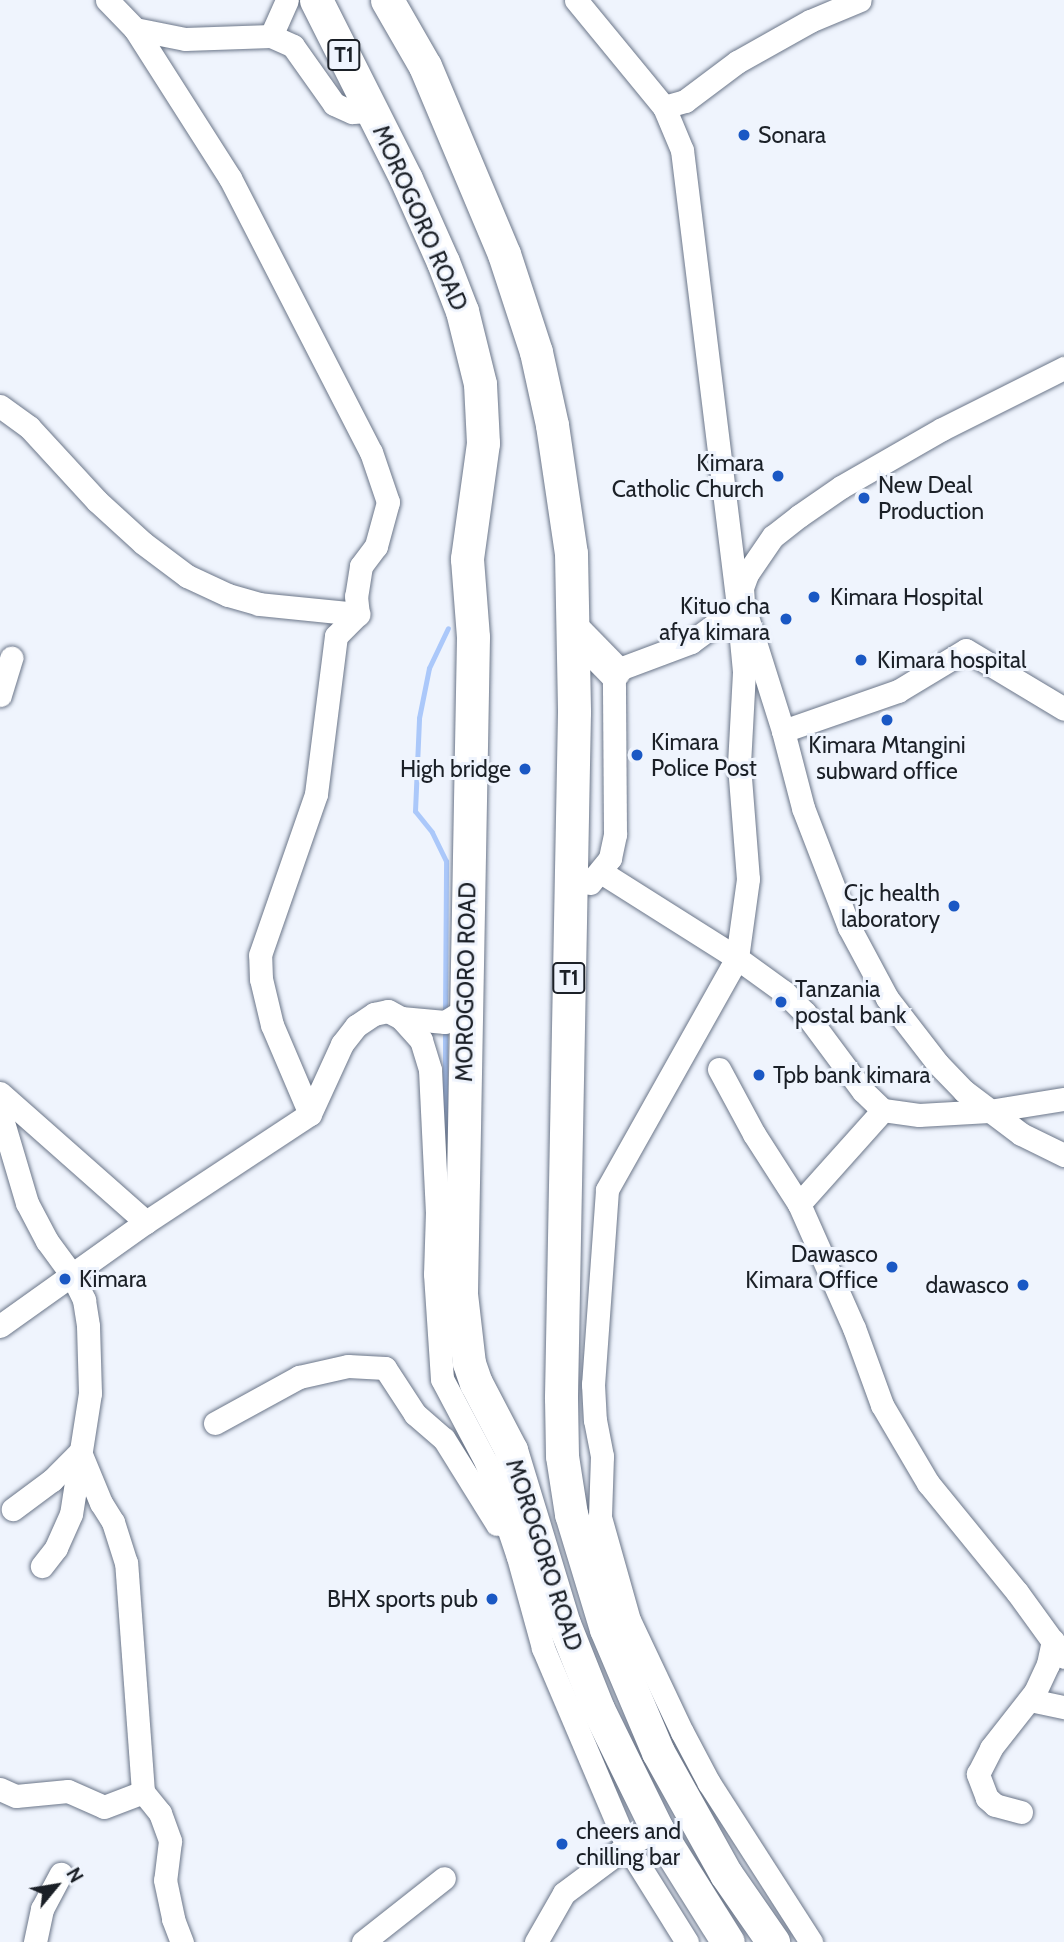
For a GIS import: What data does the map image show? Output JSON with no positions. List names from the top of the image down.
{
  "streets": {
    "highway": ["T1", "MOROGORO ROAD"]
  },
  "places": [
    "Sonara",
    "Kimara Catholic Church",
    "New Deal Production",
    "Kimara Hospital",
    "Kituo cha afya kimara",
    "Kimara hospital",
    "Kimara Mtangini subward office",
    "Kimara Police Post",
    "High bridge",
    "Cjc health laboratory",
    "Tanzania postal bank",
    "Tpb bank kimara",
    "Dawasco Kimara Office",
    "Kimara",
    "dawasco",
    "BHX sports pub",
    "cheers and chilling bar"
  ],
  "north": "top right"
}
